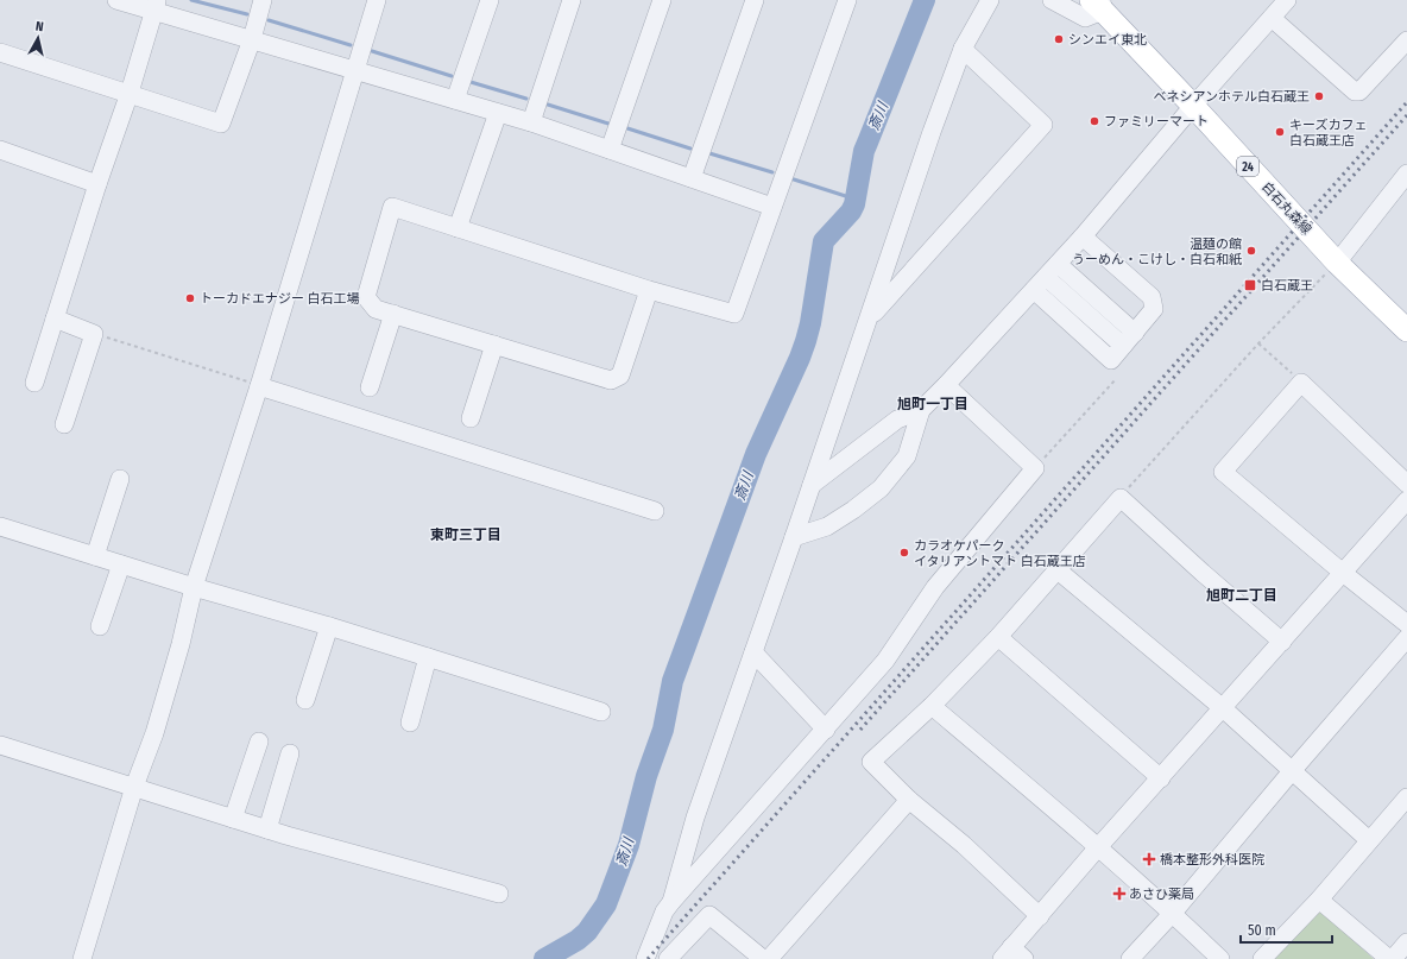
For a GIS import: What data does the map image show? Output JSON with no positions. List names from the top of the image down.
{
  "streets": {
    "main road": ["24", "白石丸森線"]
  },
  "districts": ["旭町一丁目", "東町三丁目", "旭町二丁目"],
  "water": ["斎川"],
  "places": {
    "other": [
      "シンエイ東北",
      "ベネシアンホテル白石蔵王",
      "ファミリーマート",
      "キーズカフェ 白石蔵王店",
      "温麺の館 うーめん・こけし・白石和紙",
      "トーカドエナジー 白石工場",
      "カラオケパーク イタリアントマト 白石蔵王店"
    ],
    "transit": ["白石蔵王"],
    "health": ["橋本整形外科医院", "あさひ薬局"]
  },
  "scale_bar": "50 m",
  "north": "top"
}
